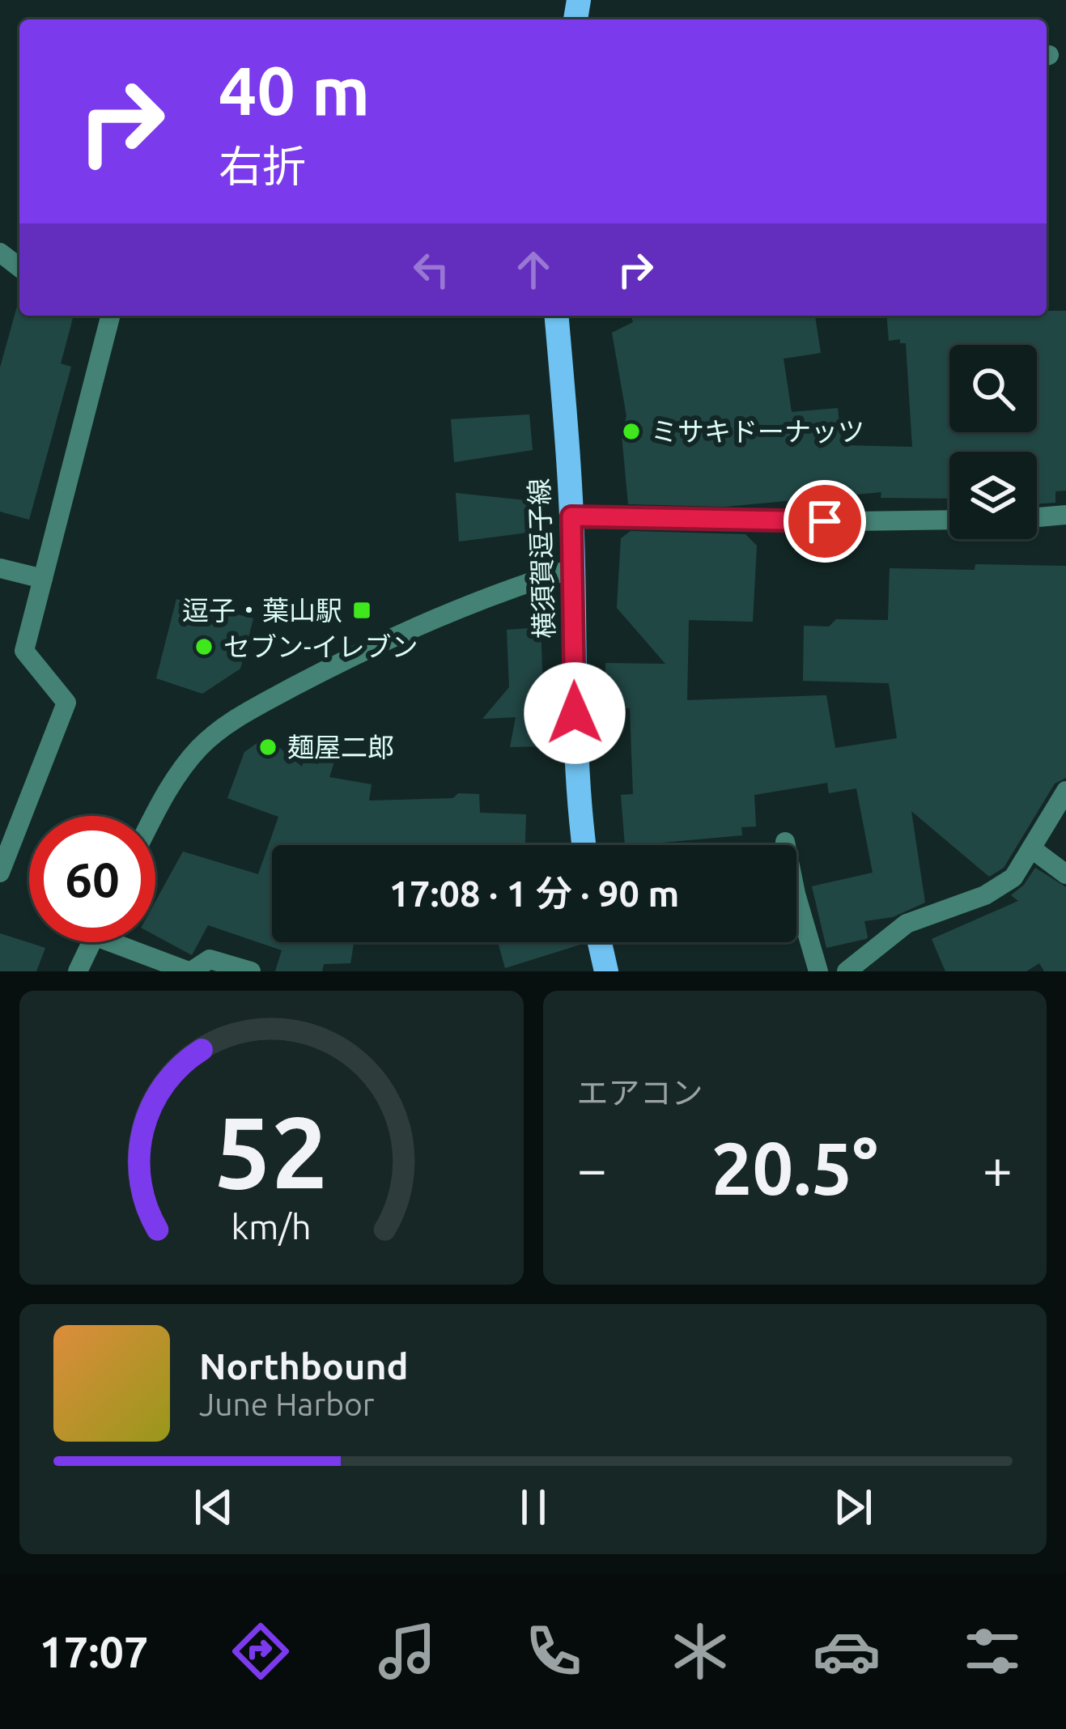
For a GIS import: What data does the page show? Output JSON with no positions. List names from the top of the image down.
{
  "streets": {
    "main road": ["横須賀逗子線"]
  },
  "places": {
    "other": ["ミサキドーナッツ", "セブン-イレブン", "麺屋二郎"],
    "transit": ["逗子・葉山駅"]
  },
  "page": {
    "turn": ["40 m", "右折"],
    "limit": "60",
    "trip": "17:08 · 1 分 · 90 m",
    "tile": "エアコン",
    "heat": ["−", "20.5°", "+"],
    "song": ["Northbound", "June Harbor"],
    "tabs": "17:07",
    "gauge": ["52", "km/h"]
  }
}
